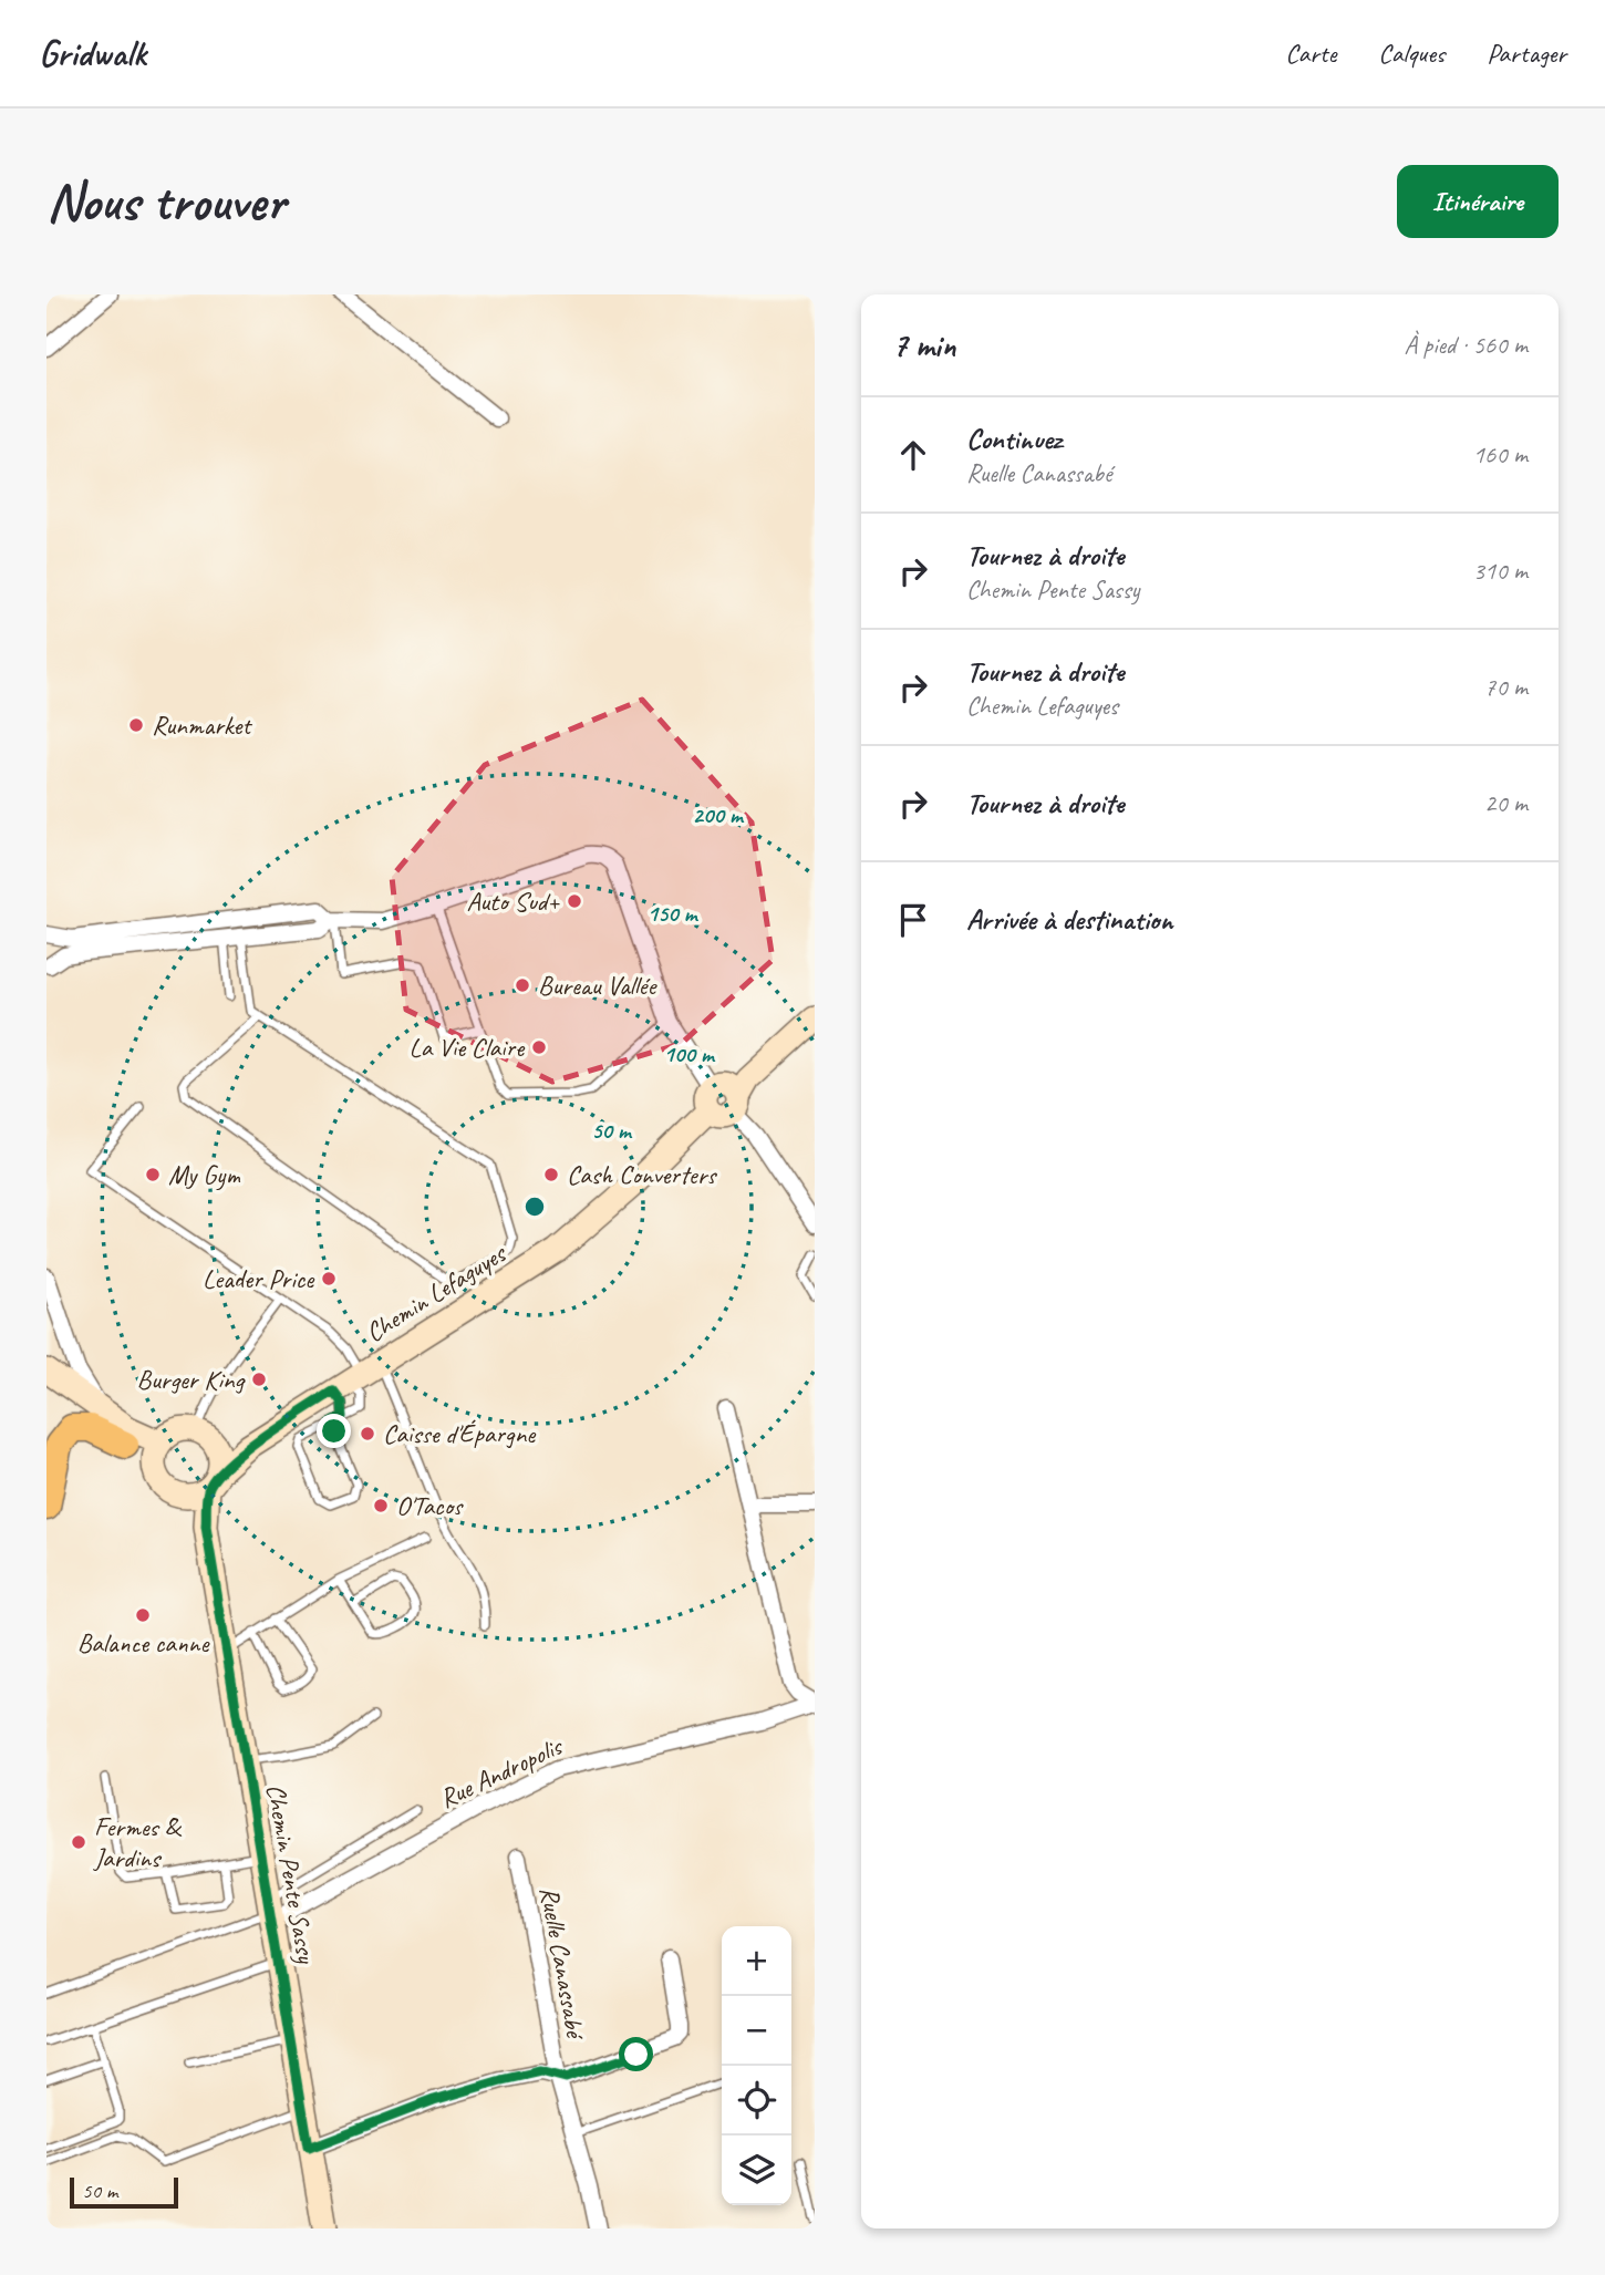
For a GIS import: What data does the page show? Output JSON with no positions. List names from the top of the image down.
{
  "streets": {
    "main road": ["Chemin Lefaguyes", "Chemin Pente Sassy"],
    "street": ["Rue Andropolis", "Ruelle Canassabé"]
  },
  "crossings": [
    ["Chemin Lefaguyes", "Chemin Pente Sassy"],
    ["Rue Andropolis", "Chemin Pente Sassy"],
    ["Chemin Pente Sassy", "Ruelle Canassabé"]
  ],
  "places": [
    "Runmarket",
    "Auto Sud+",
    "Bureau Vallée",
    "La Vie Claire",
    "My Gym",
    "Cash Converters",
    "Leader Price",
    "Burger King",
    "Caisse d'Épargne",
    "O'Tacos",
    "Balance canne",
    "Fermes & Jardins"
  ],
  "scale_bar": "50 m",
  "page": {
    "header": "Gridwalk",
    "nav": ["Carte", "Calques", "Partager"],
    "buttons": "Itinéraire",
    "title": "Nous trouver",
    "heading": ["7 min", "À pied · 560 m"],
    "list": [
      ["Continuez", "Ruelle Canassabé", "160 m"],
      ["Tournez à droite", "Chemin Pente Sassy", "310 m"],
      ["Tournez à droite", "Chemin Lefaguyes", "70 m"],
      ["Tournez à droite", "20 m"],
      "Arrivée à destination"
    ],
    "map_buttons": ["+", "−"],
    "scale": "50 m"
  },
  "rings": [
    "200 m",
    "150 m",
    "100 m",
    "50 m"
  ]
}
